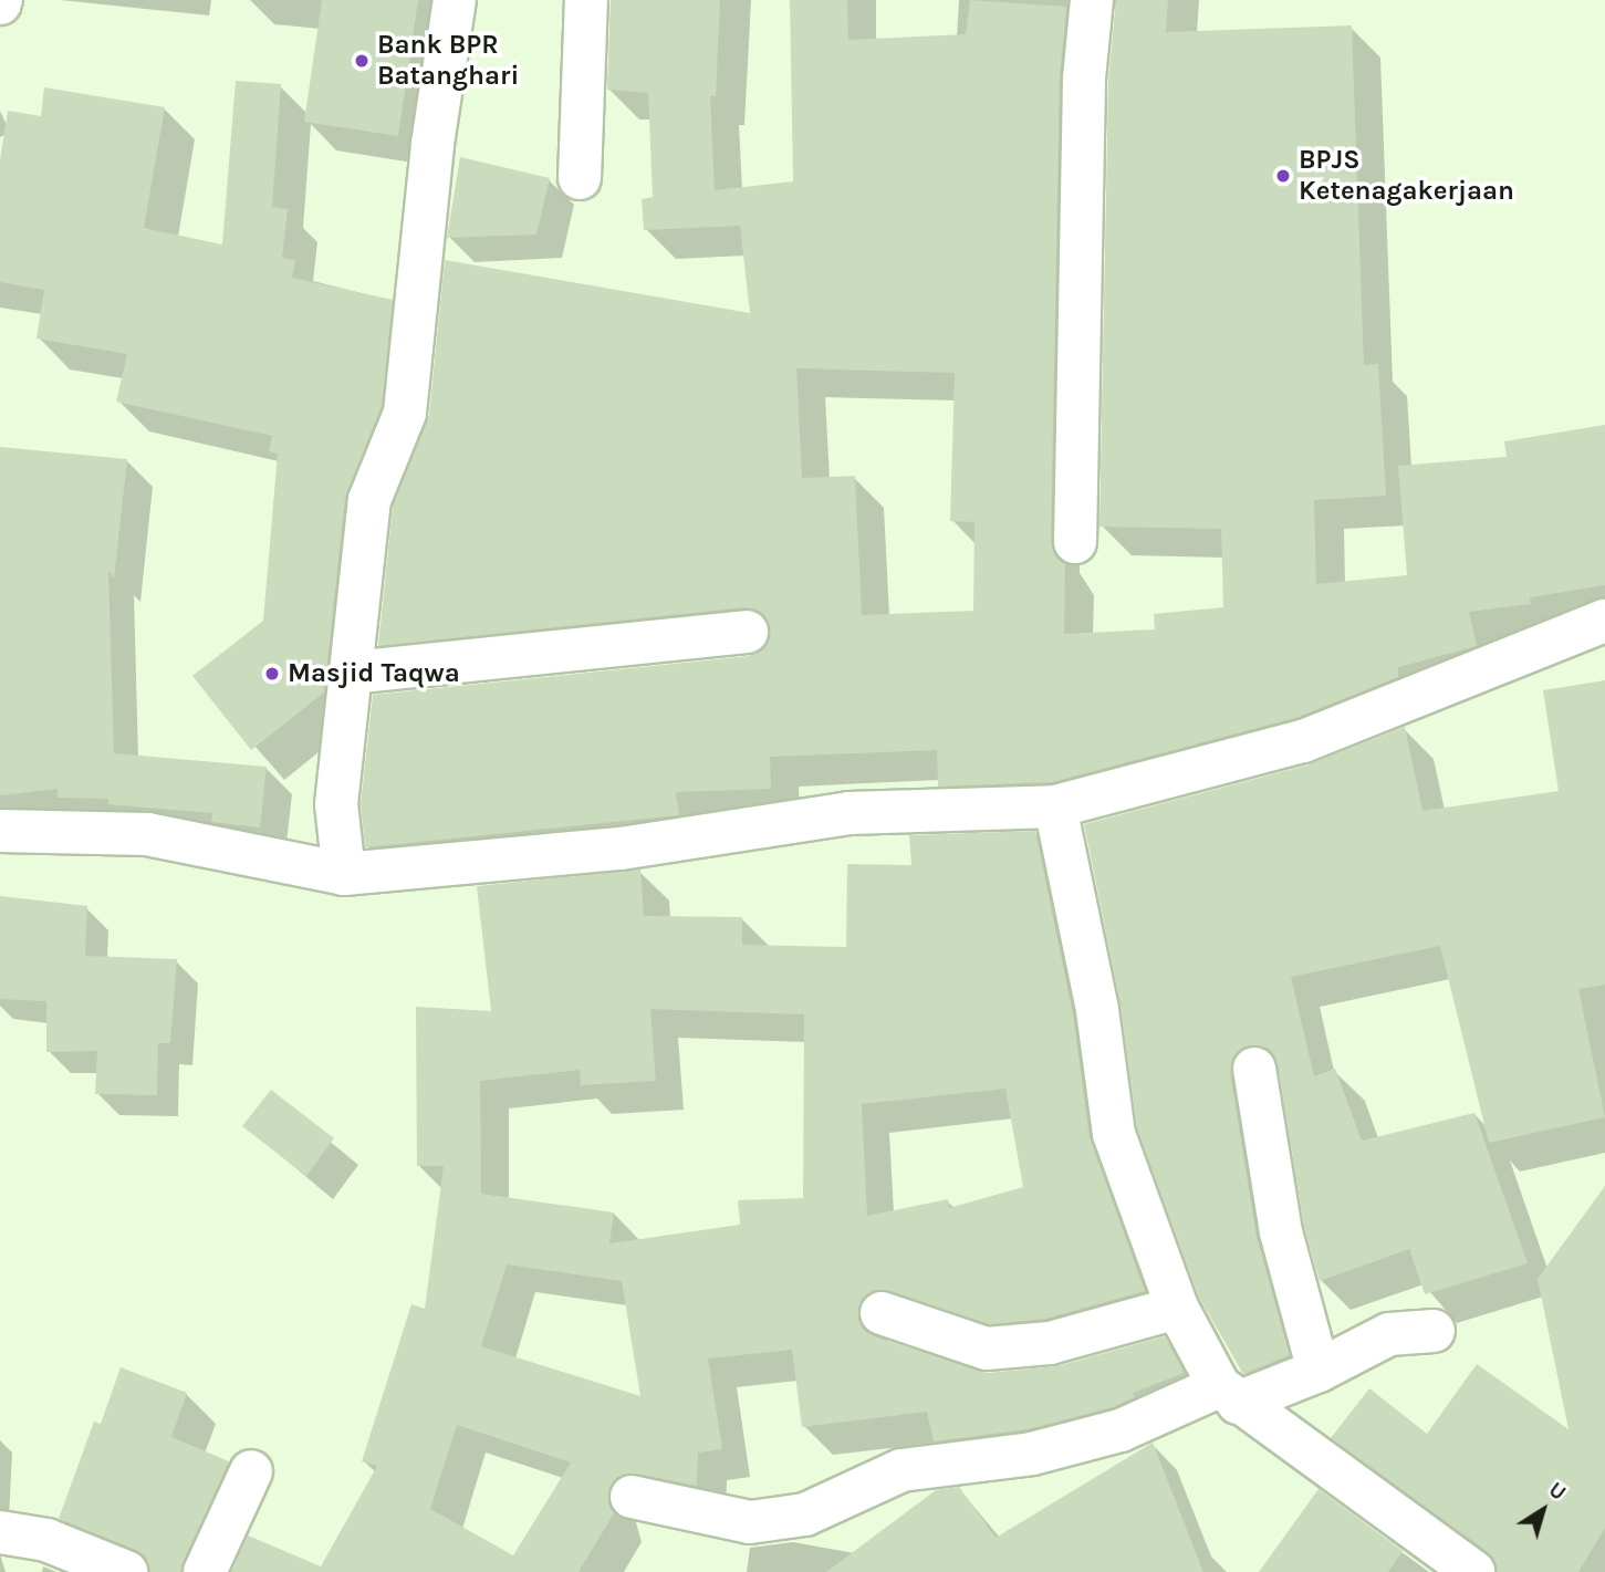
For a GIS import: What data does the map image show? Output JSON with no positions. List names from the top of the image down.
{
  "places": ["Bank BPR Batanghari", "BPJS Ketenagakerjaan", "Masjid Taqwa"],
  "north": "top right"
}
